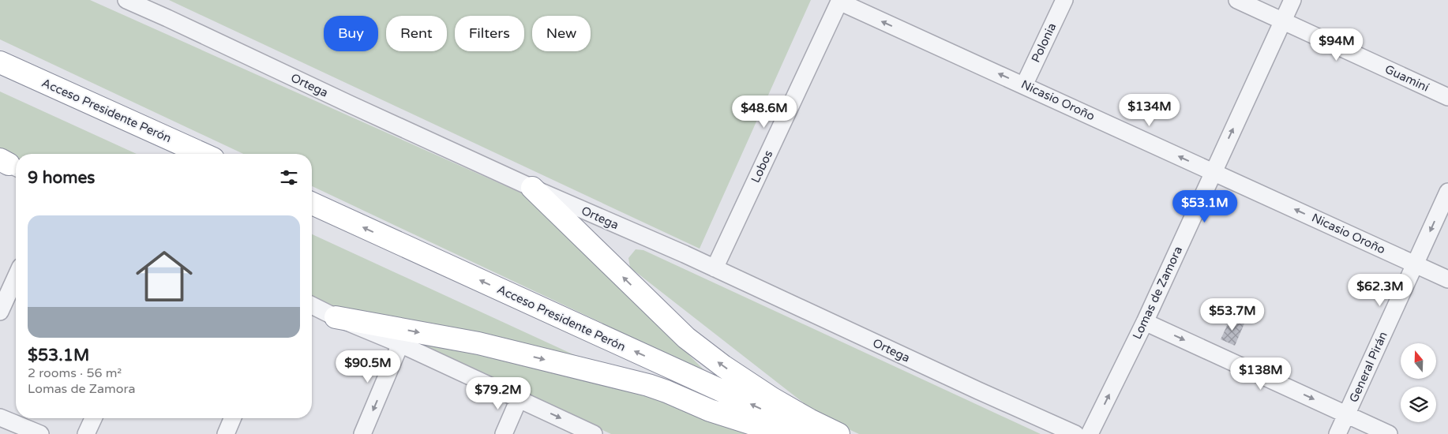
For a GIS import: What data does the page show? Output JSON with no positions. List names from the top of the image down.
{
  "streets": {
    "highway": ["Acceso Presidente Perón"],
    "street": [
      "Polonia",
      "Guaminí",
      "Ortega",
      "Nicasio Oroño",
      "Lobos",
      "Lomas de Zamora",
      "General Pirán"
    ]
  },
  "crossings": [
    ["Polonia", "Nicasio Oroño"],
    ["Guaminí", "Lomas de Zamora"],
    ["Ortega", "Lobos"],
    ["Nicasio Oroño", "Lobos"],
    ["Nicasio Oroño", "Lomas de Zamora"],
    ["Nicasio Oroño", "General Pirán"]
  ],
  "one_way": ["Nicasio Oroño", "Lomas de Zamora"],
  "north": "top",
  "page": {
    "chip": [
      "Buy",
      "Rent",
      "Filters",
      "New"
    ],
    "price": [
      "$94M",
      "$134M",
      "$48.6M",
      "$53.1M",
      "$62.3M",
      "$53.7M",
      "$90.5M",
      "$138M",
      "$79.2M"
    ],
    "heading": "9 homes",
    "list": [
      {
        "name": "$53.1M",
        "note": "2 rooms · 56 m² · Lomas de Zamora"
      }
    ]
  }
}
